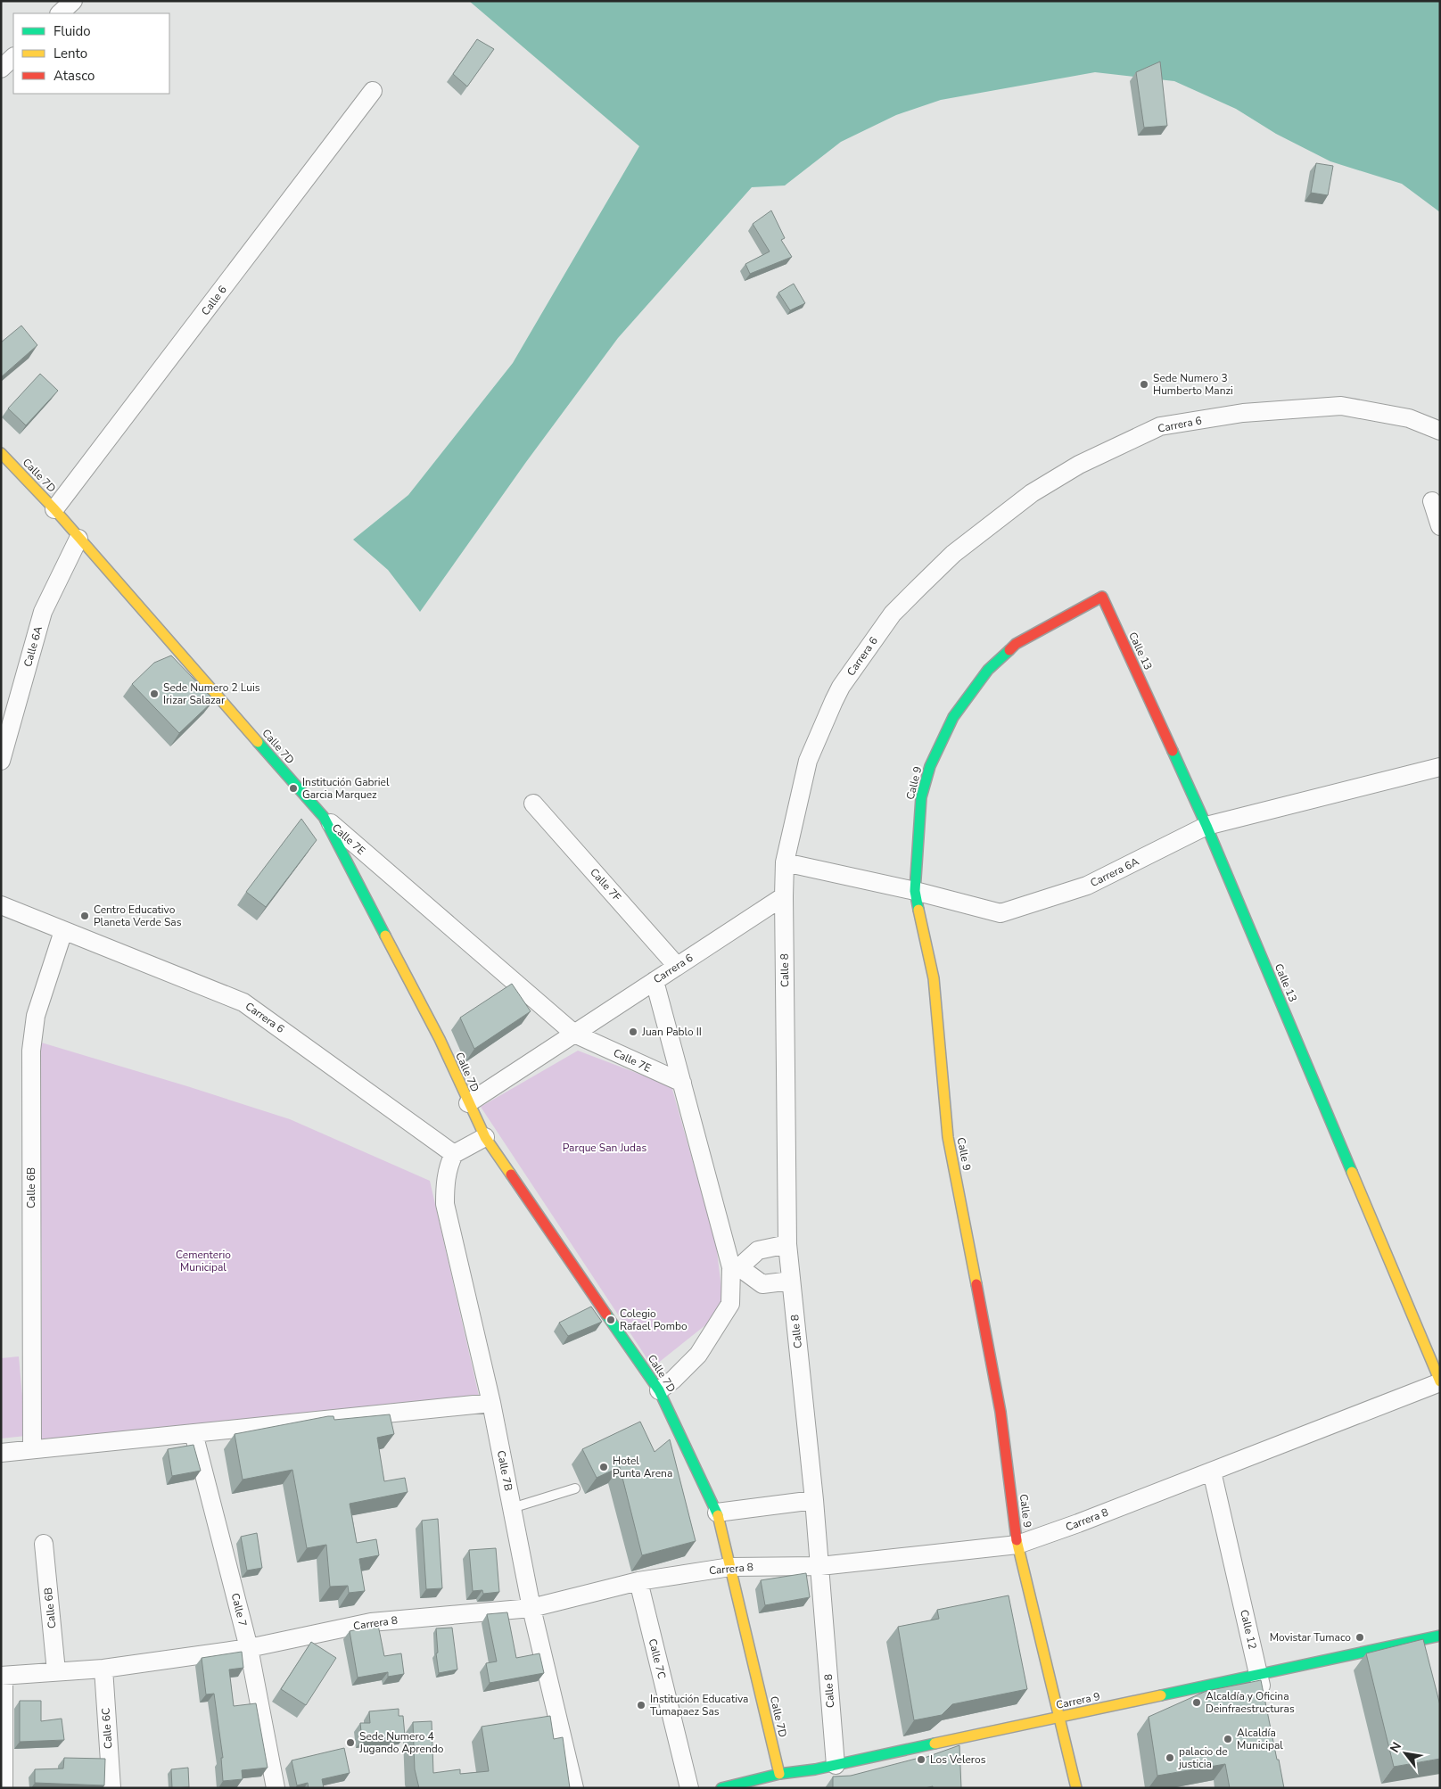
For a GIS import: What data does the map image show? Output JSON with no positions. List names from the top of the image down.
{
  "streets": {
    "main road": [
      "Calle 7D",
      "Calle 13",
      "Calle 9",
      "Carrera 9"
    ],
    "street": [
      "Calle 6",
      "Carrera 6",
      "Calle 6A",
      "Calle 7E",
      "Carrera 6A",
      "Calle 7F",
      "Calle 8",
      "Calle 6B",
      "Calle 7B",
      "Carrera 8",
      "Calle 7",
      "Calle 12",
      "Calle 7C",
      "Calle 6C"
    ]
  },
  "crossings": [
    ["Calle 6", "Calle 7D"],
    ["Carrera 6", "Calle 7D"],
    ["Carrera 6", "Calle 7E"],
    ["Carrera 6", "Carrera 6A"],
    ["Carrera 6", "Calle 7F"],
    ["Carrera 6", "Calle 8"],
    ["Carrera 6", "Calle 6B"],
    ["Carrera 6", "Calle 7B"],
    ["Calle 7D", "Calle 6A"],
    ["Calle 7D", "Calle 7E"],
    ["Calle 7D", "Carrera 8"],
    ["Calle 7D", "Carrera 9"],
    ["Calle 13", "Calle 9"],
    ["Calle 13", "Carrera 6A"],
    ["Calle 13", "Carrera 8"],
    ["Calle 9", "Carrera 6A"],
    ["Calle 9", "Carrera 8"],
    ["Calle 9", "Carrera 9"],
    ["Calle 8", "Carrera 8"],
    ["Calle 8", "Carrera 9"],
    ["Calle 6B", "Carrera 8"],
    ["Calle 7B", "Carrera 8"],
    ["Carrera 8", "Calle 7"],
    ["Carrera 8", "Calle 12"],
    ["Carrera 8", "Calle 7C"],
    ["Carrera 8", "Calle 6C"],
    ["Calle 12", "Carrera 9"]
  ],
  "parks": ["Parque San Judas", "Cementerio Municipal"],
  "places": [
    "Sede Numero 3 Humberto Manzi",
    "Sede Numero 2 Luis Irizar Salazar",
    "Institución Gabriel Garcia Marquez",
    "Centro Educativo Planeta Verde Sas",
    "Juan Pablo II",
    "Colegio Rafael Pombo",
    "Hotel Punta Arena",
    "Movistar Tumaco",
    "Alcaldía y Oficina Deinfraestructuras",
    "Institución Educativa Tumapaez Sas",
    "Alcaldía Municipal",
    "Sede Numero 4 Jugando Aprendo",
    "palacio de justicia",
    "Los Veleros"
  ],
  "legend": ["Fluido", "Lento", "Atasco"],
  "north": "top left"
}
